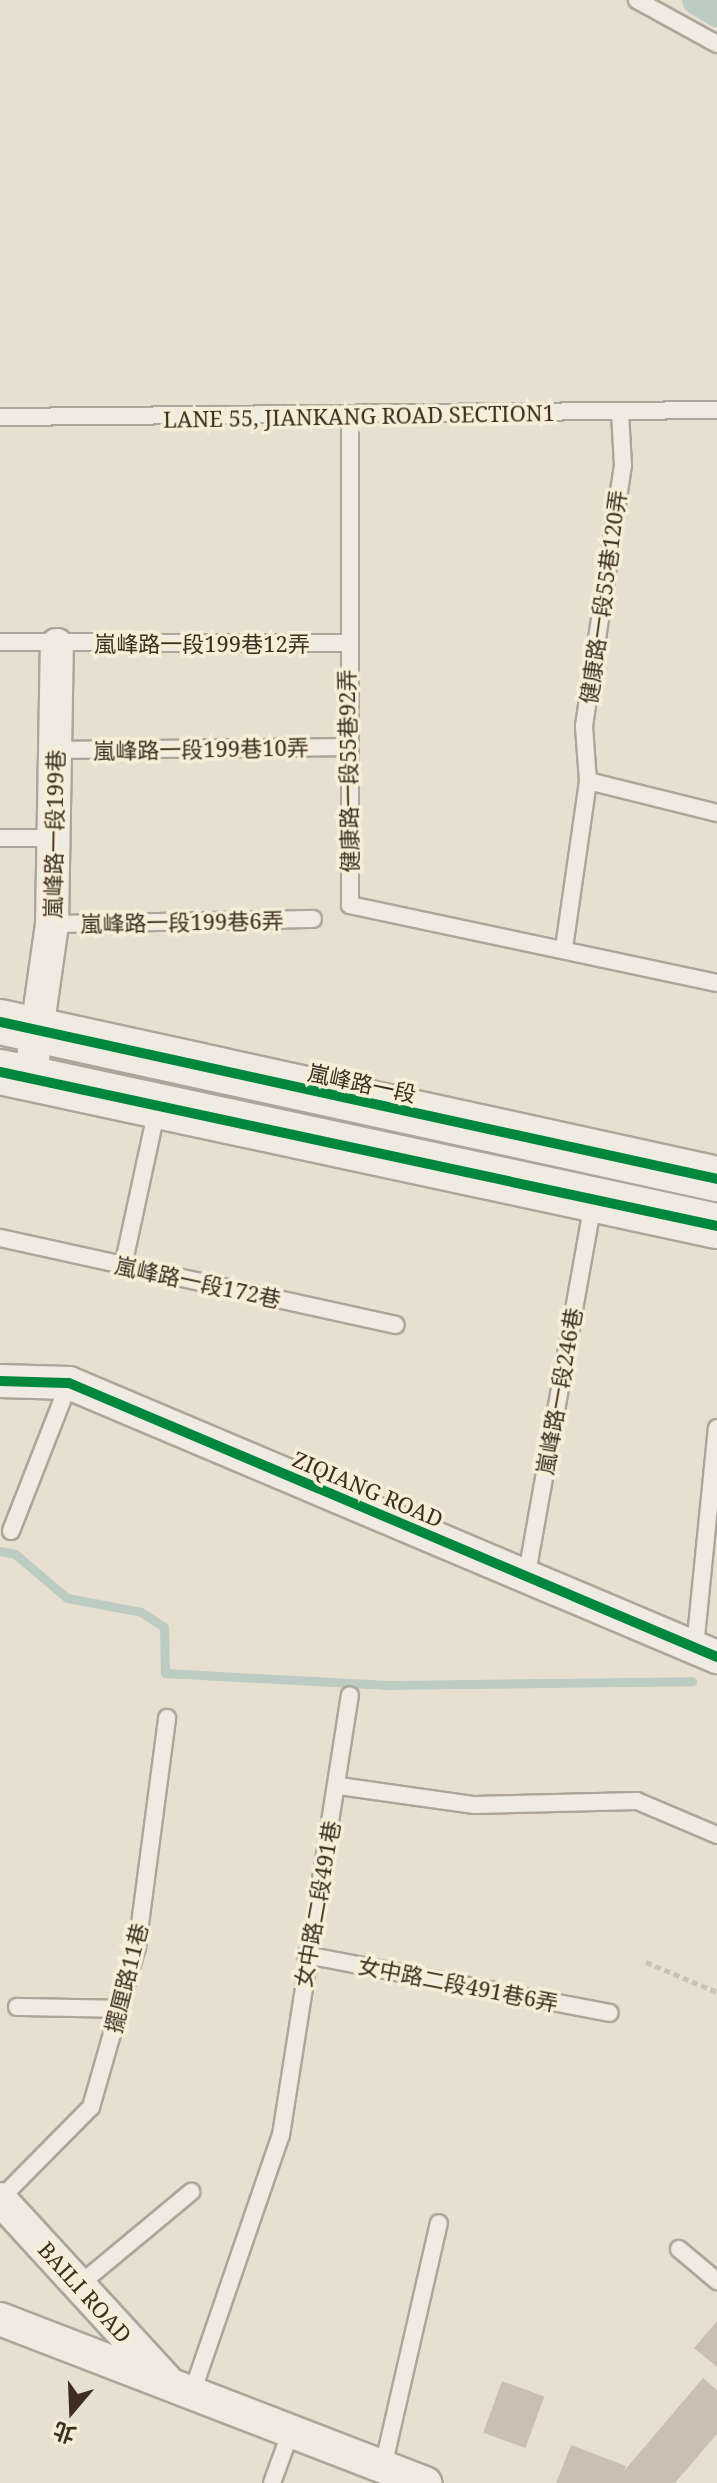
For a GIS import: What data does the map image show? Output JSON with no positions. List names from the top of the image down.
{
  "streets": {
    "main road": ["嵐峰路一段"],
    "street": ["嵐峰路一段199巷", "ZIQIANG ROAD", "BAILI ROAD"],
    "lane": [
      "LANE 55, JIANKANG ROAD SECTION1",
      "健康路一段55巷120弄",
      "嵐峰路一段199巷12弄",
      "嵐峰路一段199巷10弄",
      "健康路一段55巷92弄",
      "嵐峰路一段199巷6弄",
      "嵐峰路一段172巷",
      "嵐峰路一段246巷",
      "女中路二段491巷",
      "擺厘路11巷",
      "女中路二段491巷6弄"
    ]
  },
  "crossings": [
    ["LANE 55, JIANKANG ROAD SECTION1", "健康路一段55巷120弄"],
    ["LANE 55, JIANKANG ROAD SECTION1", "健康路一段55巷92弄"],
    ["健康路一段55巷120弄", "健康路一段55巷92弄"],
    ["嵐峰路一段199巷12弄", "健康路一段55巷92弄"],
    ["嵐峰路一段199巷12弄", "嵐峰路一段199巷"],
    ["嵐峰路一段199巷10弄", "健康路一段55巷92弄"],
    ["嵐峰路一段199巷10弄", "嵐峰路一段199巷"],
    ["嵐峰路一段199巷", "嵐峰路一段199巷6弄"],
    ["嵐峰路一段199巷", "嵐峰路一段"],
    ["嵐峰路一段246巷", "ZIQIANG ROAD"],
    ["女中路二段491巷", "女中路二段491巷6弄"],
    ["女中路二段491巷", "BAILI ROAD"],
    ["擺厘路11巷", "BAILI ROAD"]
  ],
  "north": "bottom"
}
